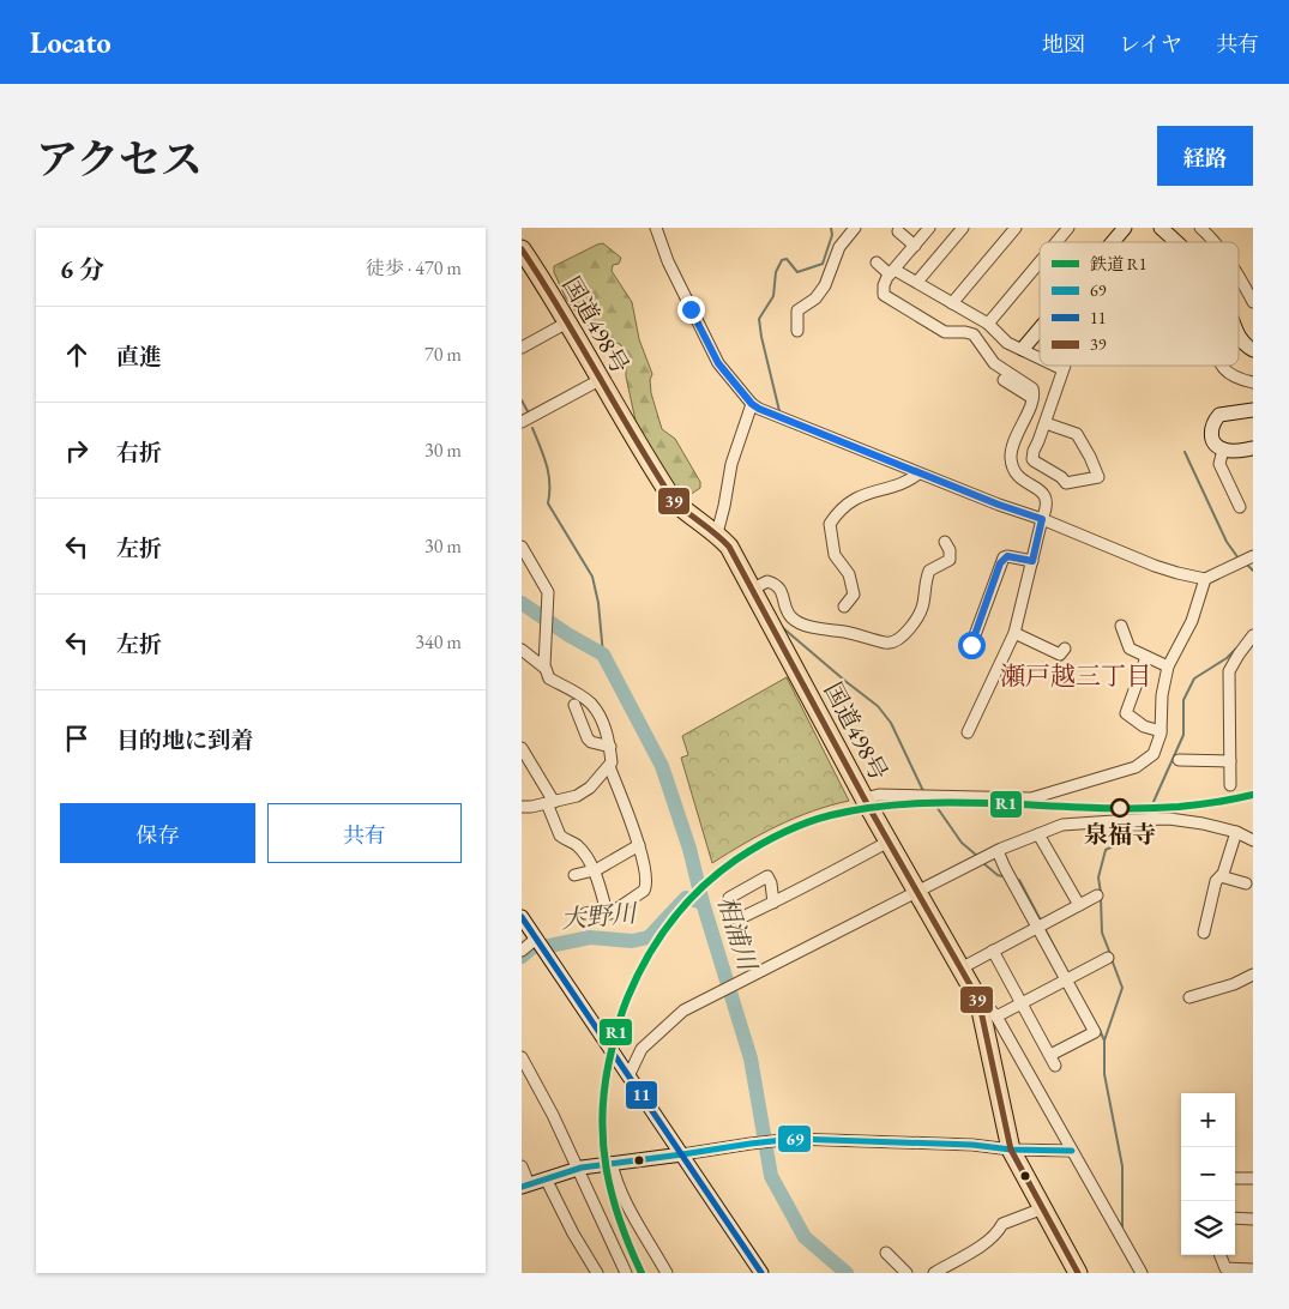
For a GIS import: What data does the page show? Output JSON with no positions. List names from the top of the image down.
{
  "streets": {
    "highway": ["国道498号"]
  },
  "districts": ["瀬戸越三丁目"],
  "water": ["大野川", "相浦川"],
  "places": ["泉福寺"],
  "lines": [
    "transit line 39",
    "rail line R1",
    "transit line 11",
    "transit line 69"
  ],
  "legend": [
    "鉄道 R1",
    "69",
    "11",
    "39"
  ],
  "page": {
    "header": "Locato",
    "nav": ["地図", "レイヤ", "共有"],
    "title": "アクセス",
    "buttons": [
      "経路",
      ["保存", "共有"]
    ],
    "heading": ["6 分", "徒歩 · 470 m"],
    "list": [
      ["直進", "70 m"],
      ["右折", "30 m"],
      ["左折", "30 m"],
      ["左折", "340 m"],
      "目的地に到着"
    ],
    "map_buttons": ["+", "−"]
  }
}
